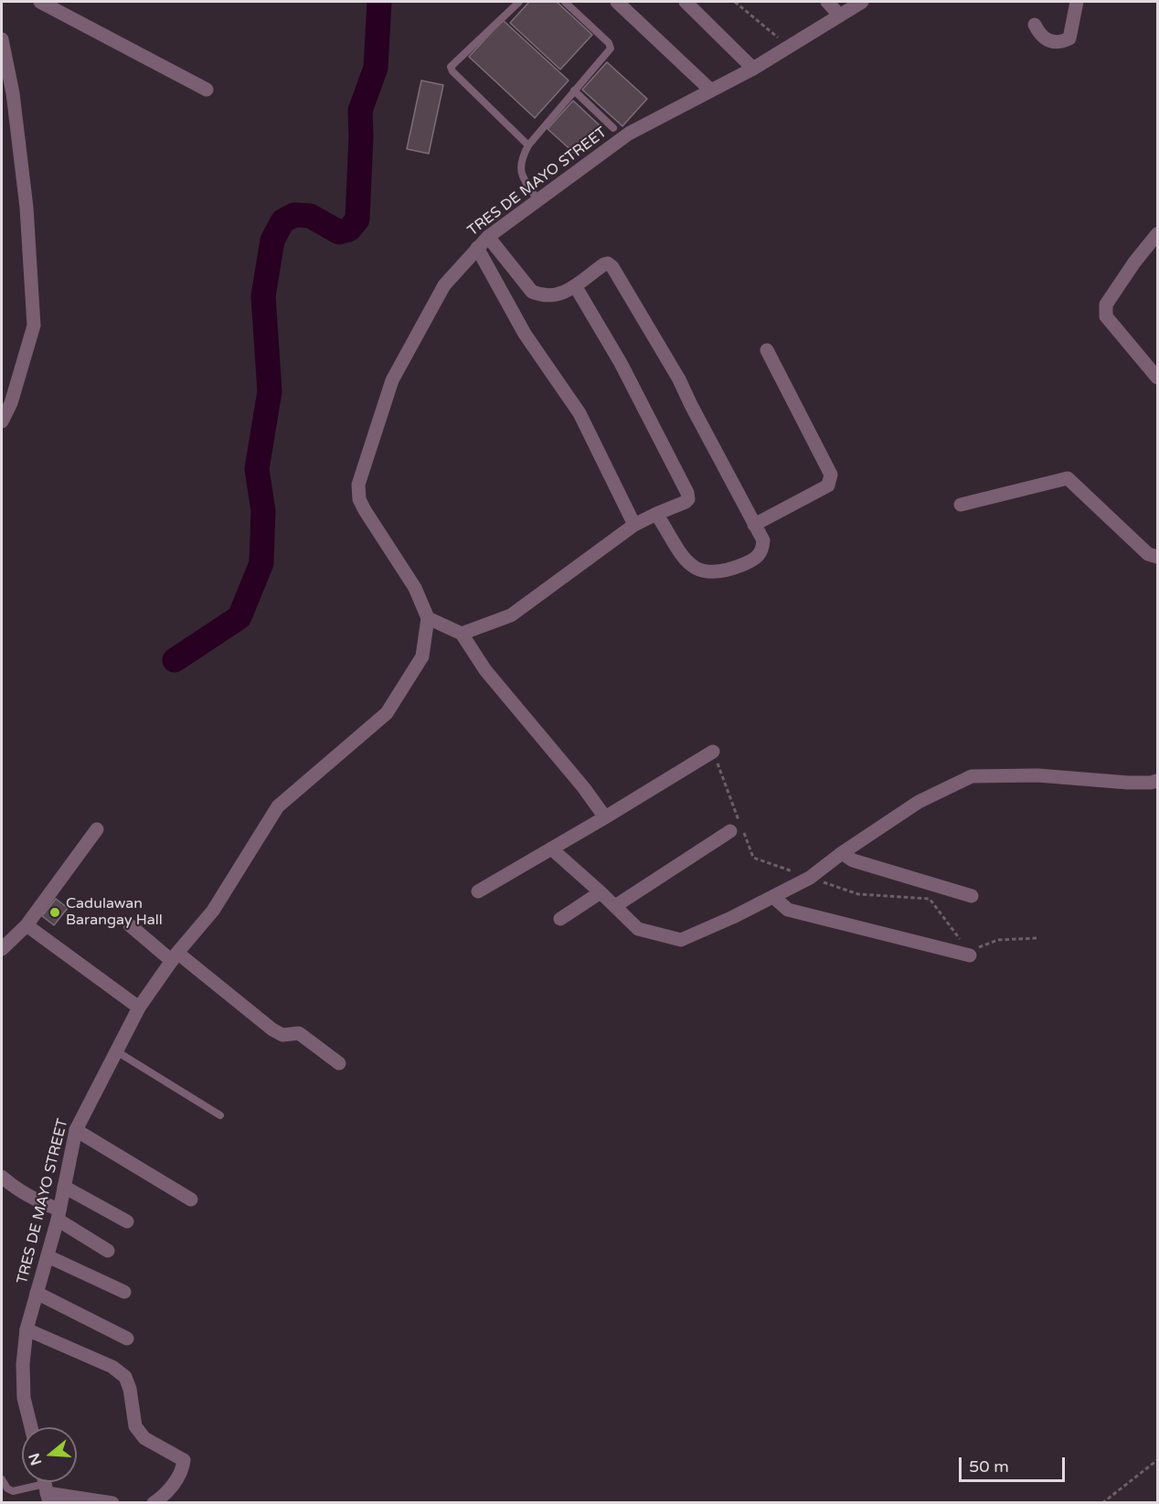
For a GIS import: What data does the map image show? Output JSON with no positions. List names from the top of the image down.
{
  "streets": {
    "street": ["TRES DE MAYO STREET"]
  },
  "places": ["Cadulawan Barangay Hall"],
  "scale_bar": "50 m",
  "north": "left"
}
